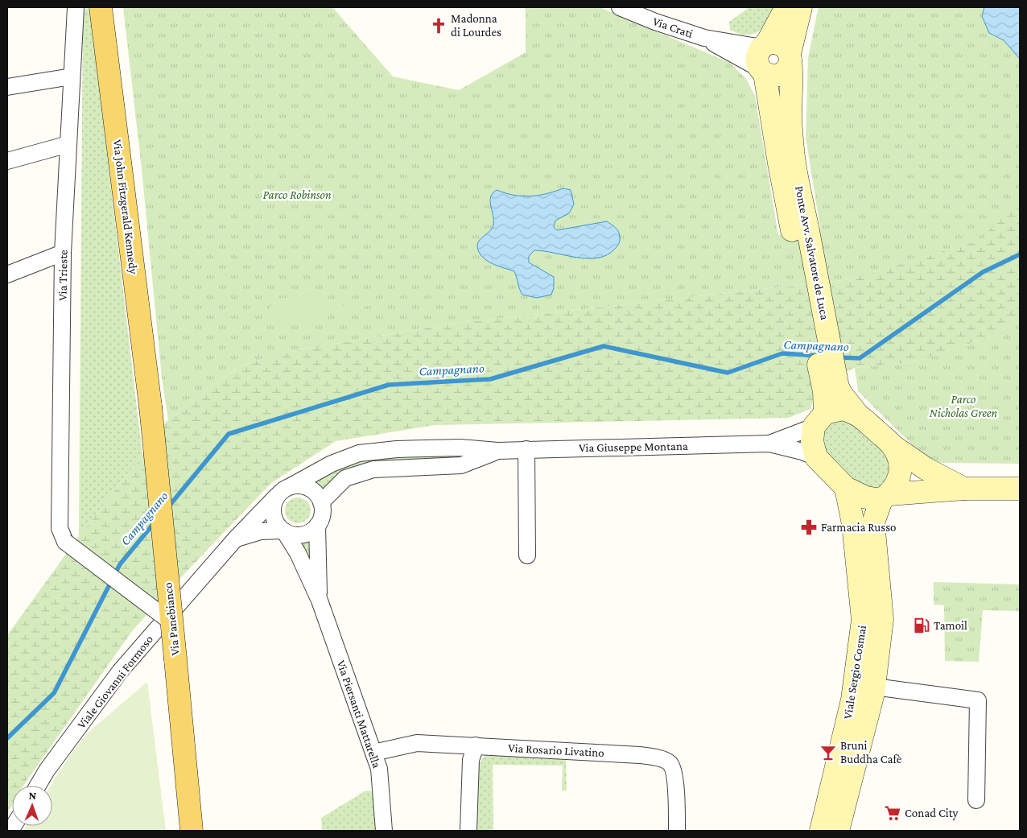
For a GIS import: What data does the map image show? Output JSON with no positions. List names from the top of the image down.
{
  "streets": {
    "main road": ["Via John Fitzgerald Kennedy", "Via Panebianco"],
    "street": [
      "Via Crati",
      "Ponte Avv. Salvatore de Luca",
      "Via Trieste",
      "Via Giuseppe Montana",
      "Viale Sergio Cosmai",
      "Viale Giovanni Formoso",
      "Via Piersanti Mattarella",
      "Via Rosario Livatino"
    ]
  },
  "crossings": [
    ["Via John Fitzgerald Kennedy", "Via Panebianco"],
    ["Ponte Avv. Salvatore de Luca", "Via Giuseppe Montana"],
    ["Ponte Avv. Salvatore de Luca", "Viale Sergio Cosmai"],
    ["Via Trieste", "Via Panebianco"],
    ["Via Giuseppe Montana", "Viale Sergio Cosmai"],
    ["Via Giuseppe Montana", "Viale Giovanni Formoso"],
    ["Via Giuseppe Montana", "Via Piersanti Mattarella"],
    ["Viale Giovanni Formoso", "Via Piersanti Mattarella"],
    ["Via Piersanti Mattarella", "Via Rosario Livatino"]
  ],
  "water": ["Campagnano"],
  "parks": ["Parco Robinson", "Parco Nicholas Green"],
  "places": {
    "church": ["Madonna di Lourdes"],
    "pharmacy": ["Farmacia Russo"],
    "fuel station": ["Tamoil"],
    "bar": ["Bruni Buddha Cafè"],
    "supermarket": ["Conad City"]
  },
  "north": "top"
}
